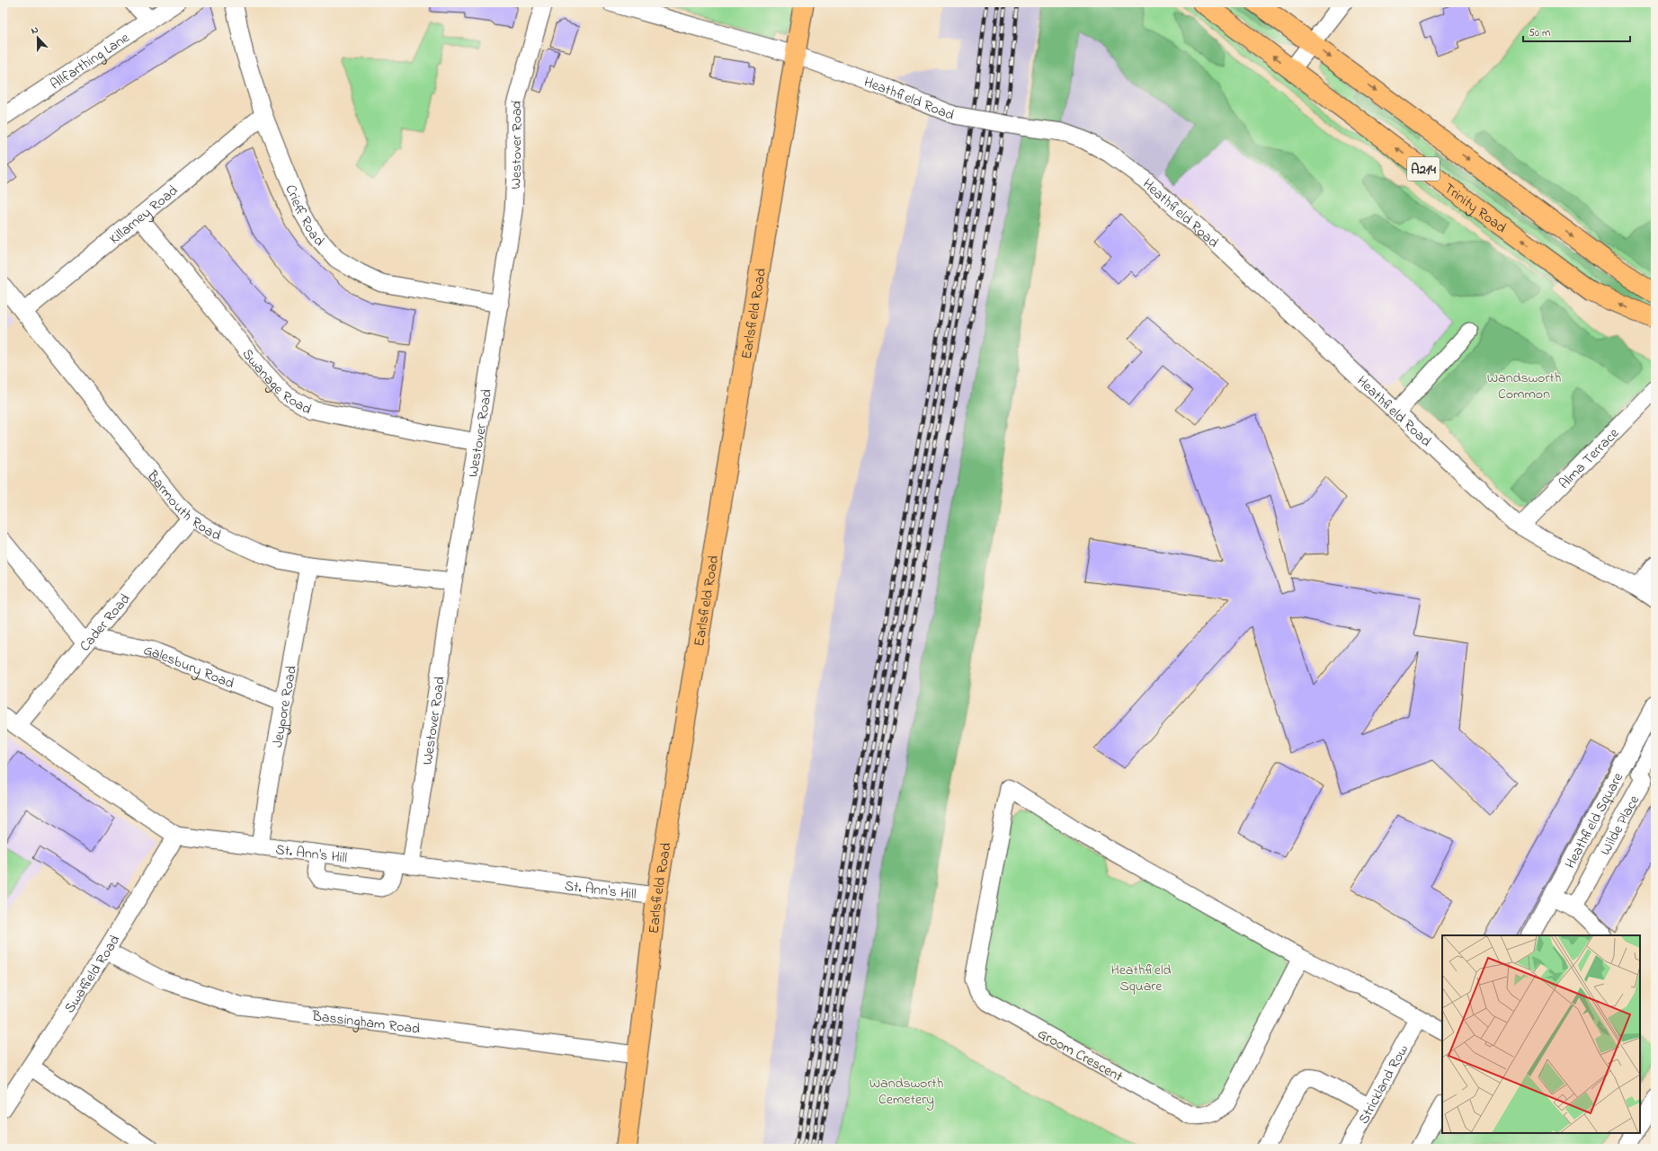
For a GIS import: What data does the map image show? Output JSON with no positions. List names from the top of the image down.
{
  "streets": {
    "main road": ["A214", "Trinity Road", "Earlsfield Road"],
    "street": [
      "Allfarthing Lane",
      "Heathfield Road",
      "Westover Road",
      "Crieff Road",
      "Killarney Road",
      "Swanage Road",
      "Alma Terrace",
      "Barmouth Road",
      "Cader Road",
      "Galesbury Road",
      "Jeypore Road",
      "Heathfield Square",
      "Wilde Place",
      "St. Ann's Hill",
      "Swaffield Road",
      "Bassingham Road",
      "Groom Crescent",
      "Strickland Row"
    ]
  },
  "crossings": [
    ["Heathfield Road", "Earlsfield Road"],
    ["Heathfield Road", "Alma Terrace"],
    ["Westover Road", "Crieff Road"],
    ["Westover Road", "Swanage Road"],
    ["Westover Road", "Barmouth Road"],
    ["Westover Road", "St. Ann's Hill"],
    ["Crieff Road", "Killarney Road"],
    ["Killarney Road", "Swanage Road"],
    ["Killarney Road", "Barmouth Road"],
    ["Earlsfield Road", "St. Ann's Hill"],
    ["Earlsfield Road", "Bassingham Road"],
    ["Barmouth Road", "Cader Road"],
    ["Barmouth Road", "Jeypore Road"],
    ["Cader Road", "Galesbury Road"],
    ["Cader Road", "St. Ann's Hill"],
    ["Galesbury Road", "Jeypore Road"],
    ["Jeypore Road", "St. Ann's Hill"],
    ["St. Ann's Hill", "Swaffield Road"],
    ["Swaffield Road", "Bassingham Road"]
  ],
  "parks": ["Wandsworth Common", "Heathfield Square", "Wandsworth Cemetery"],
  "scale_bar": "50 m",
  "north": "top"
}
